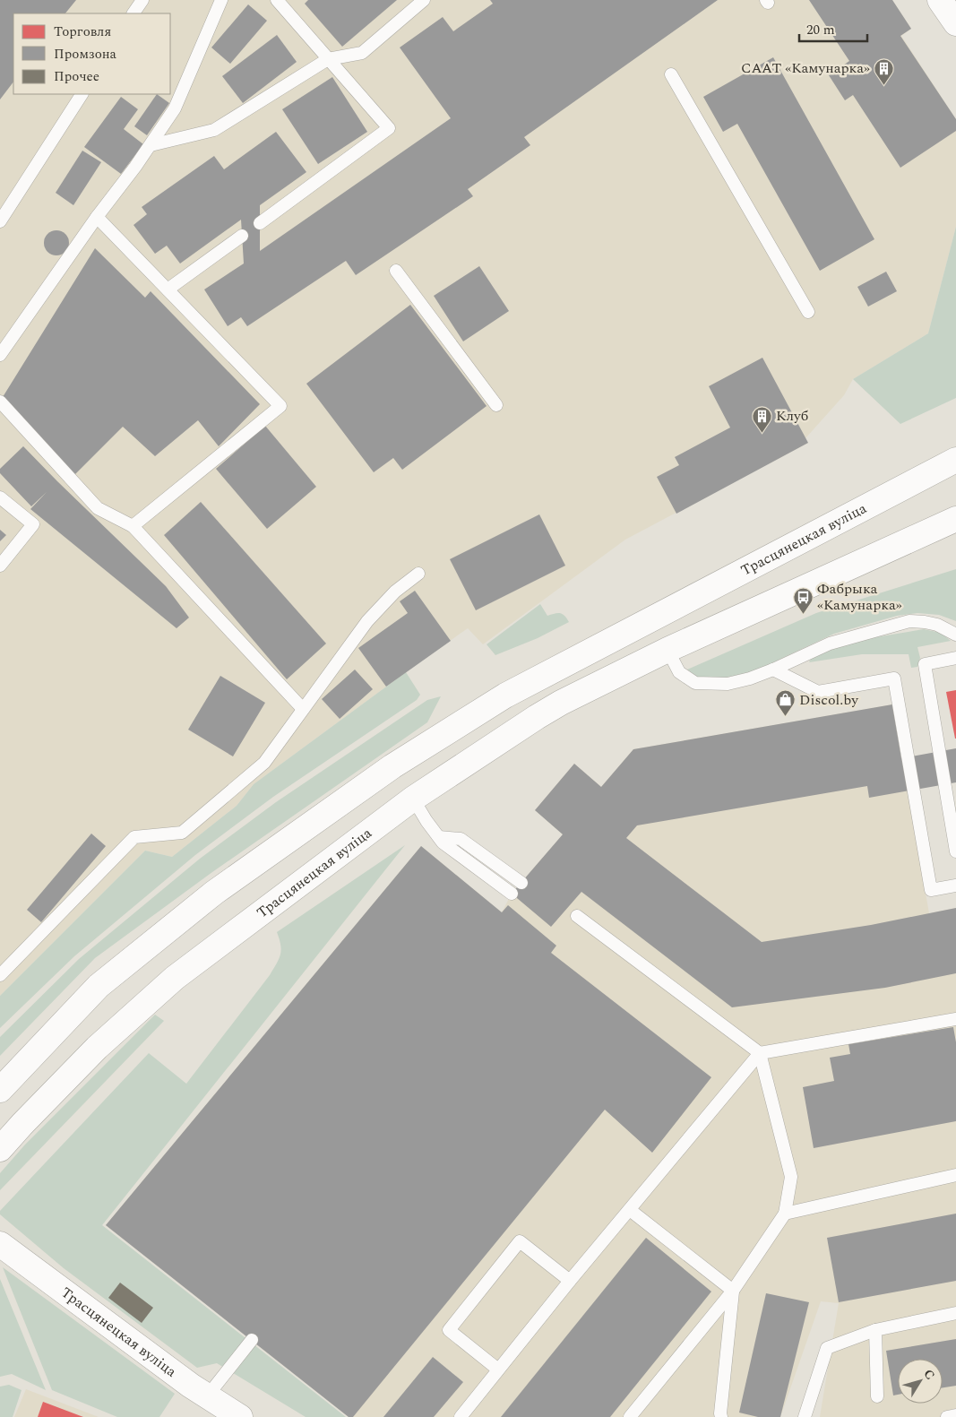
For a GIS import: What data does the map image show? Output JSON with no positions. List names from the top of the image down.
{
  "streets": {
    "main road": ["Трасцянецкая вуліца"]
  },
  "places": {
    "building": ["СААТ «Камунарка»", "Клуб"],
    "bus stop": ["Фабрыка «Камунарка»"],
    "shop": ["Discol.by"]
  },
  "legend": ["Торговля", "Промзона", "Прочее"],
  "scale_bar": "20 m",
  "north": "top right"
}
